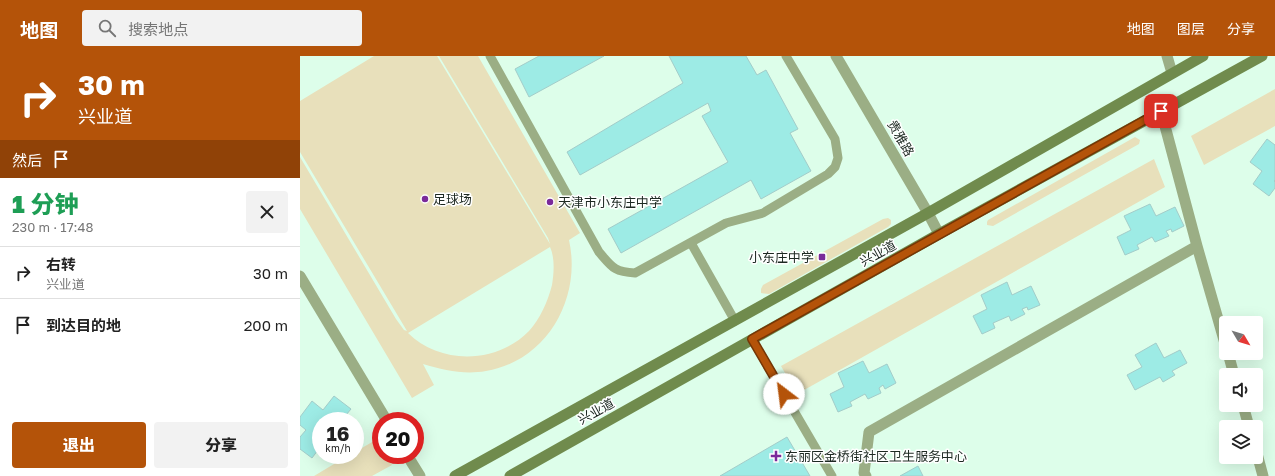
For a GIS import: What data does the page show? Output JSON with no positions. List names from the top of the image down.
{
  "streets": {
    "main road": ["兴业道"],
    "street": ["贵雅路"]
  },
  "crossings": [
    ["贵雅路", "兴业道"]
  ],
  "places": {
    "other": ["足球场", "天津市小东庄中学"],
    "transit": ["小东庄中学"],
    "health": ["东丽区金桥街社区卫生服务中心"]
  },
  "north": "bottom right",
  "page": {
    "header": "地图",
    "search": "搜索地点",
    "nav": ["地图", "图层", "分享"],
    "turn": ["30 m", "兴业道"],
    "then": "然后",
    "heading": ["1 分钟", "230 m · 17:48"],
    "list": [
      {
        "name": "右转",
        "note": "兴业道",
        "value": "30 m"
      },
      {
        "name": "到达目的地",
        "value": "200 m"
      }
    ],
    "speed": "16 km/h",
    "limit": "20",
    "buttons": ["退出", "分享"]
  }
}
